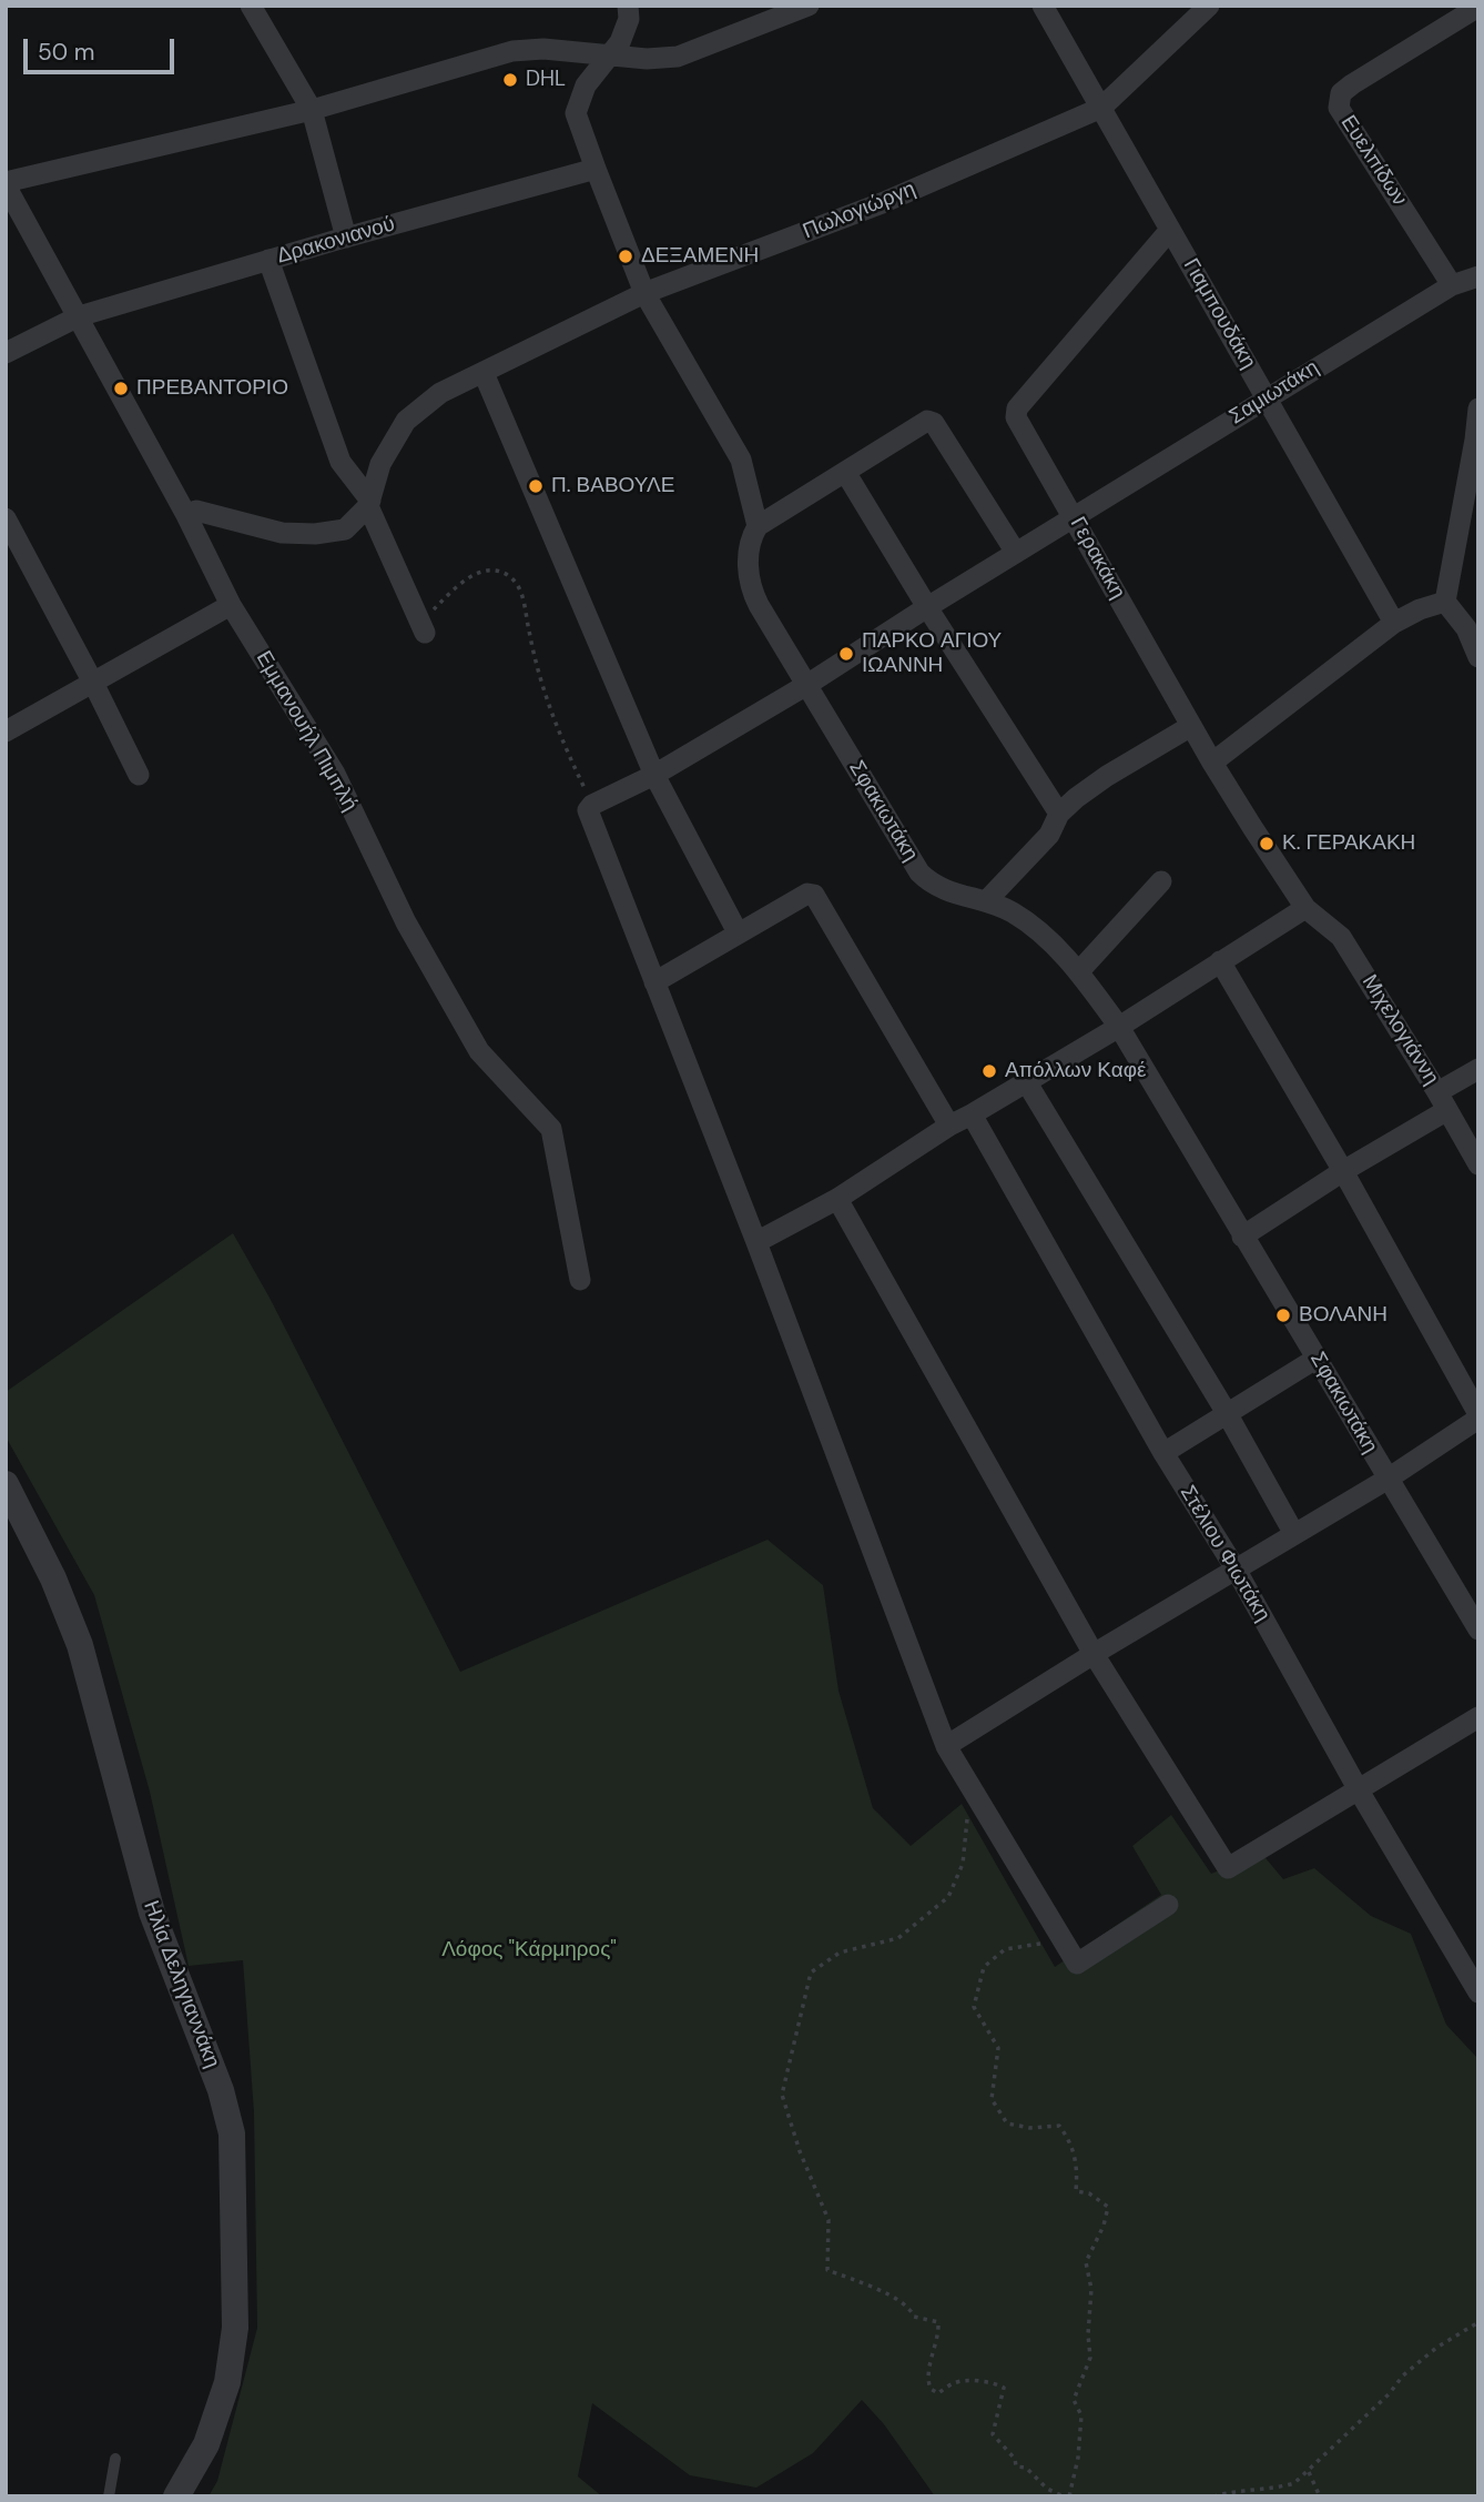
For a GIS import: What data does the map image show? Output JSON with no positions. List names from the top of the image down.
{
  "streets": {
    "street": [
      "Ευελπίδων",
      "Πωλογιώργη",
      "Δρακονιανού",
      "Γιαμπουδάκη",
      "Σαμιωτάκη",
      "Γερακάκη",
      "Εµµανουήλ Πιµπλή",
      "Σφακιωτάκη",
      "Μιχελογιάννη",
      "Στέλιου Φιωτάκη",
      "Ηλία Δεληγιαννάκη"
    ]
  },
  "crossings": [
    ["Ευελπίδων", "Σαμιωτάκη"],
    ["Πωλογιώργη", "Γιαμπουδάκη"],
    ["Πωλογιώργη", "Σφακιωτάκη"],
    ["Δρακονιανού", "Εµµανουήλ Πιµπλή"],
    ["Δρακονιανού", "Σφακιωτάκη"],
    ["Γιαμπουδάκη", "Σαμιωτάκη"],
    ["Γιαμπουδάκη", "Γερακάκη"],
    ["Σαμιωτάκη", "Γερακάκη"],
    ["Σαμιωτάκη", "Σφακιωτάκη"],
    ["Γερακάκη", "Μιχελογιάννη"]
  ],
  "parks": ["Λόφος \"Κάρμηρος\""],
  "places": [
    "DHL",
    "ΔΕΞΑΜΕΝΗ",
    "ΠΡΕΒΑΝΤΟΡΙΟ",
    "Π. ΒΑΒΟΥΛΕ",
    "ΠΑΡΚΟ ΑΓΙΟΥ ΙΩΑΝΝΗ",
    "Κ. ΓΕΡΑΚΑΚΗ",
    "Απόλλων Καφέ",
    "ΒΟΛΑΝΗ"
  ],
  "scale_bar": "50 m"
}
